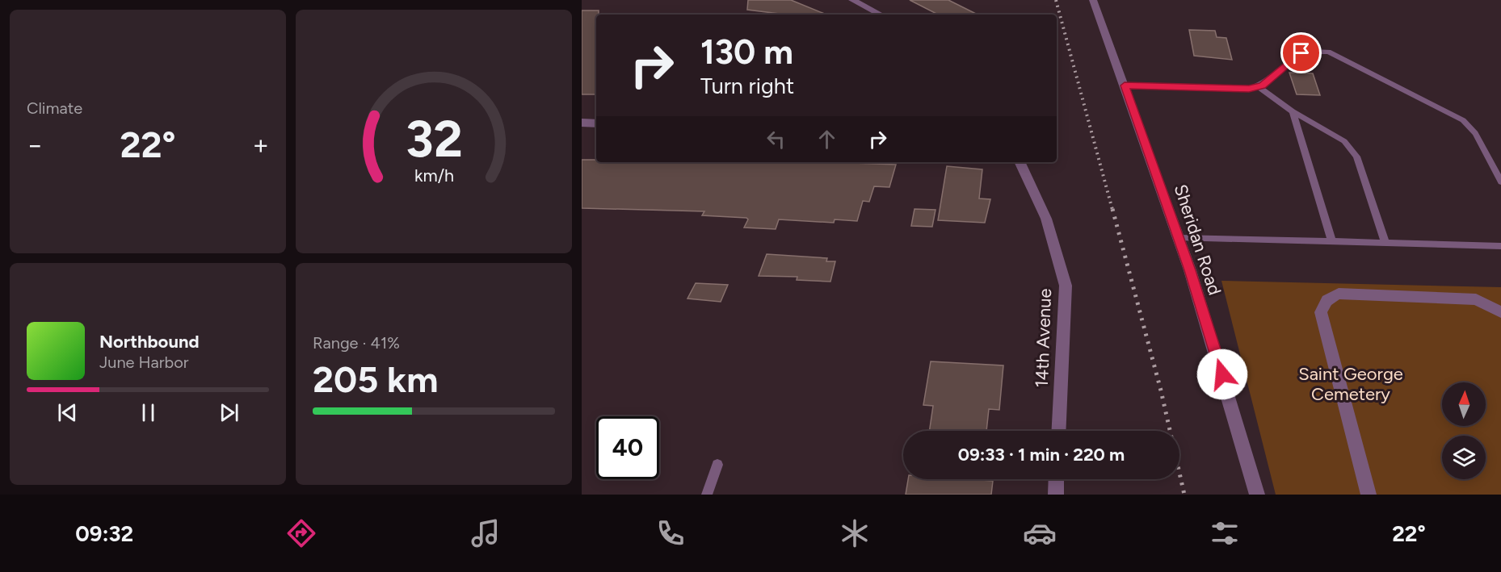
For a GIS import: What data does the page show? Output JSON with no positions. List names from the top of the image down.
{
  "streets": {
    "street": ["Sheridan Road", "14th Avenue"]
  },
  "parks": ["Saint George Cemetery"],
  "north": "top",
  "page": {
    "tile": [
      "Climate",
      ["Range · 41%", "205 km"]
    ],
    "turn": ["130 m", "Turn right"],
    "heat": ["−", "22°", "+"],
    "song": ["Northbound", "June Harbor"],
    "limit": "40",
    "trip": "09:33 · 1 min · 220 m",
    "tabs": ["09:32", "22°"],
    "gauge": ["32", "km/h"]
  }
}
